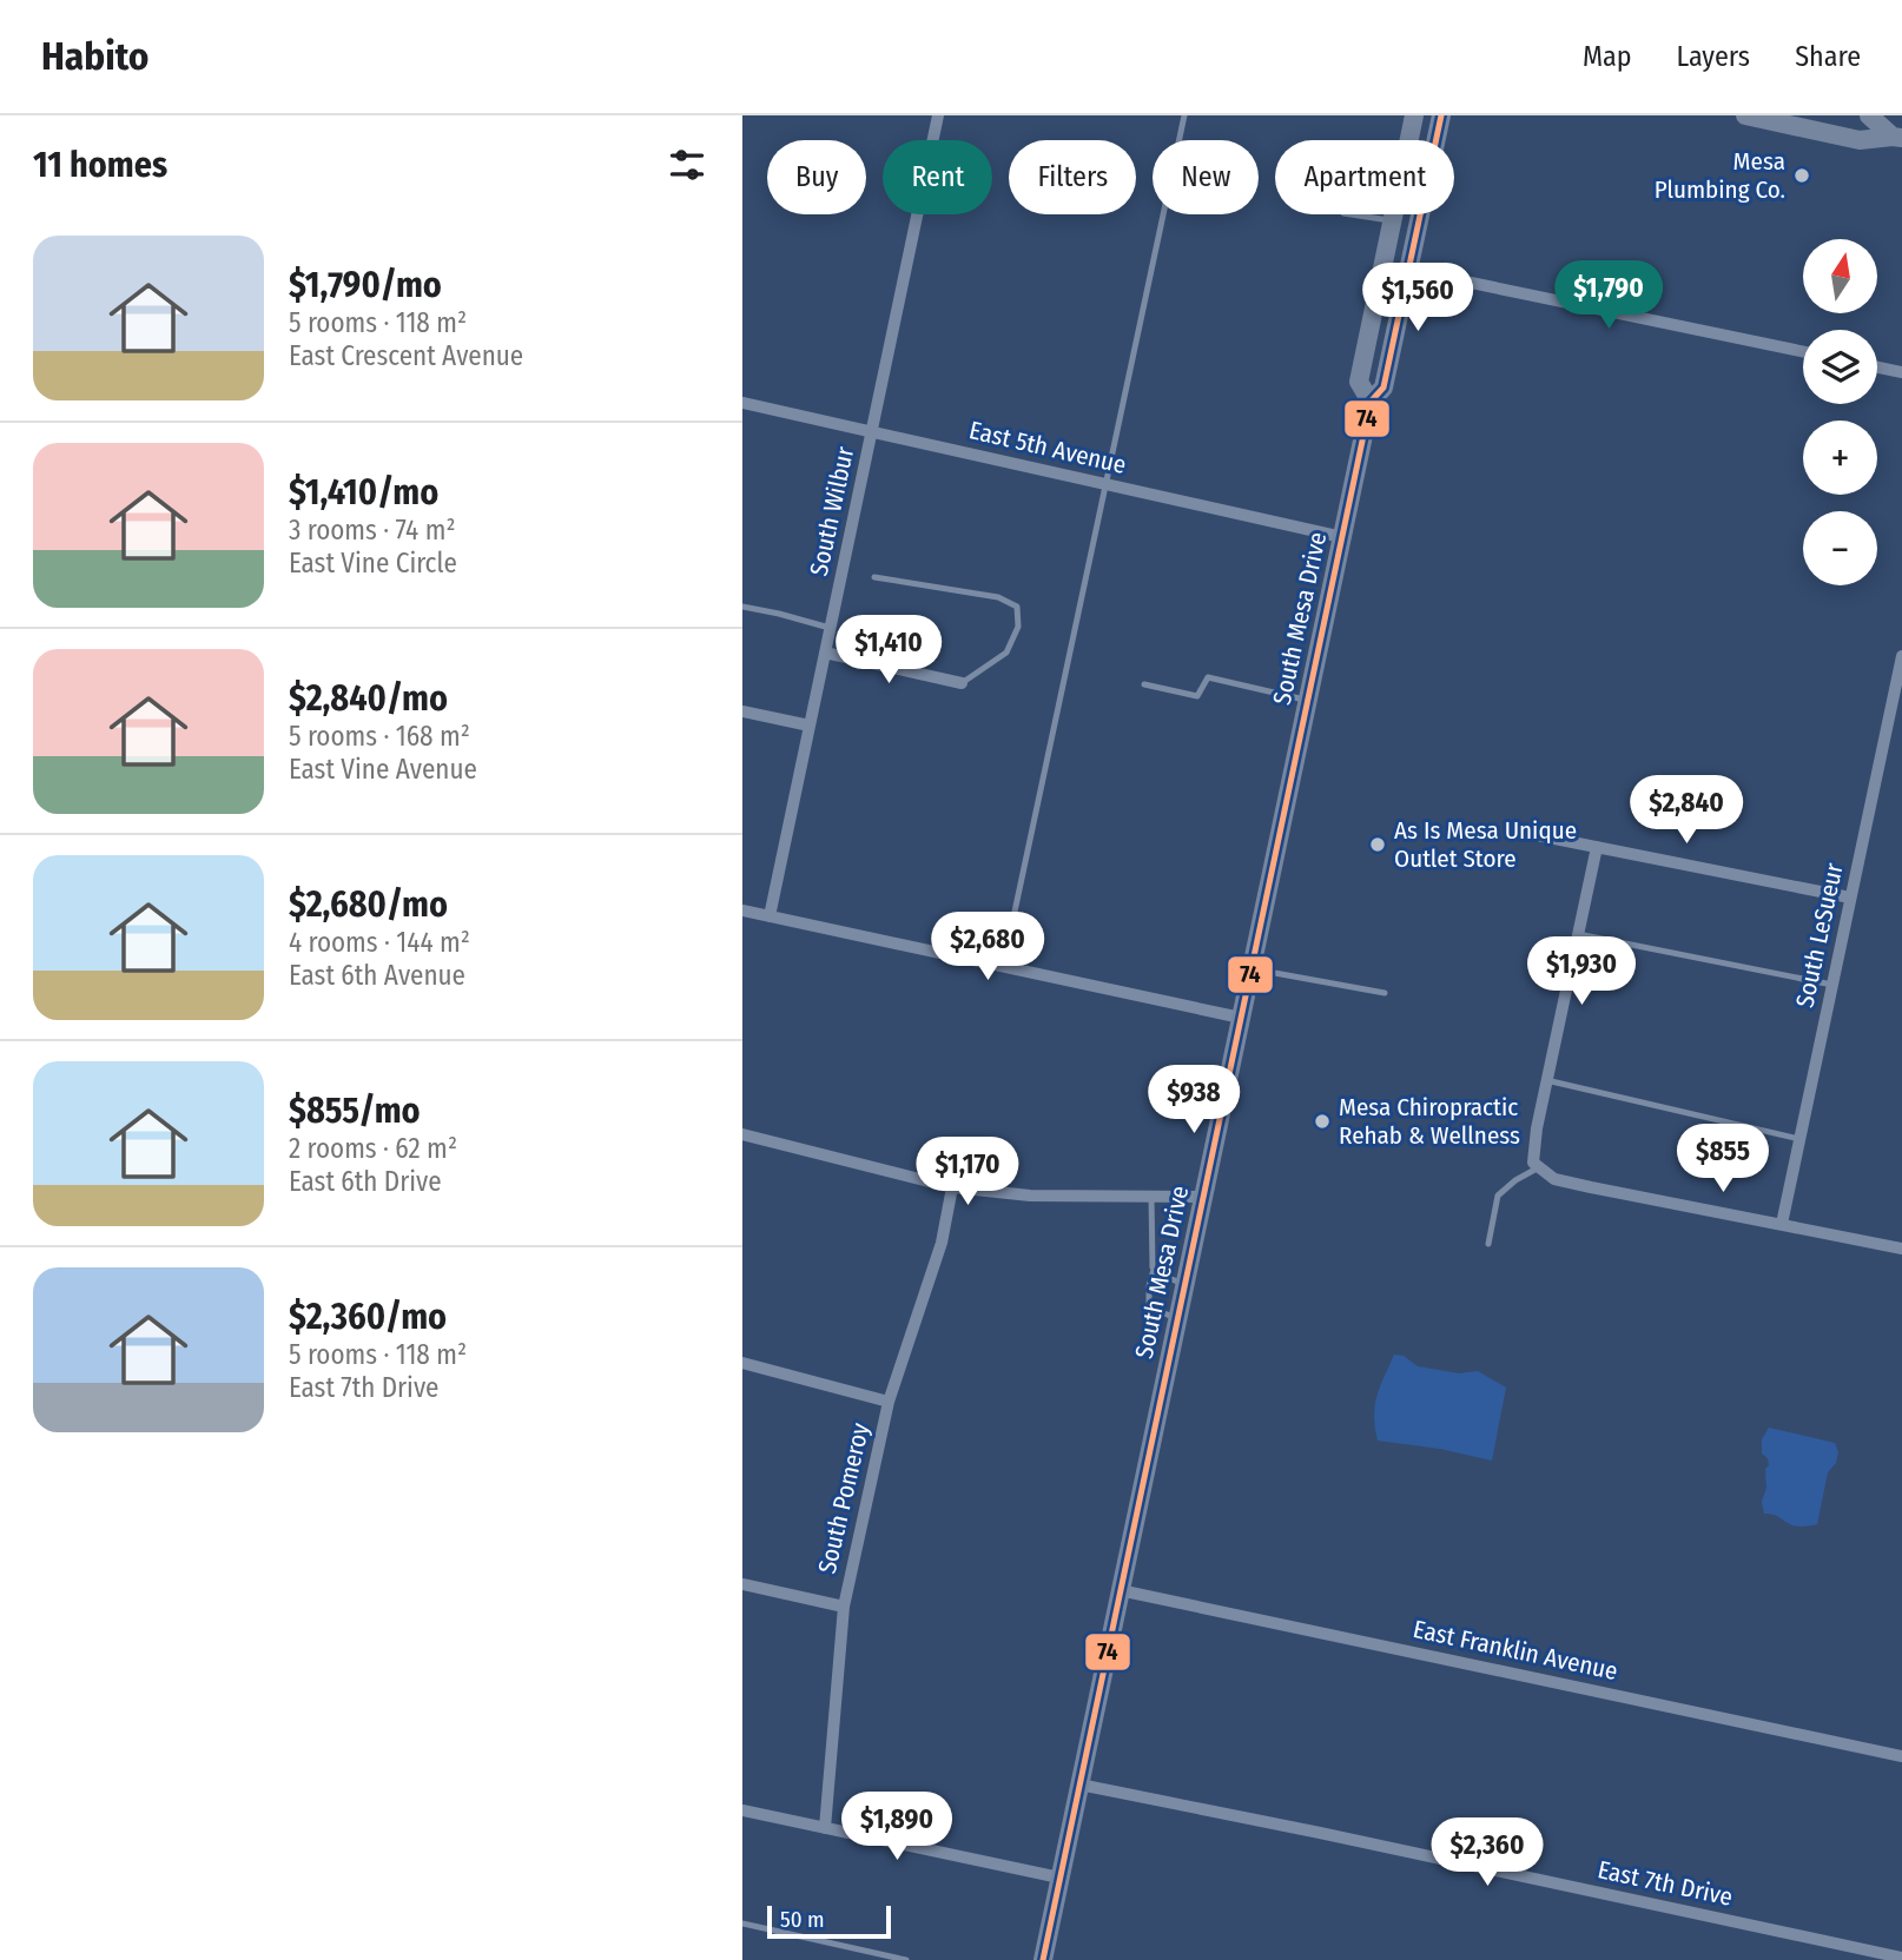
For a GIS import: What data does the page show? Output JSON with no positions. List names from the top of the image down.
{
  "streets": {
    "main road": ["South Mesa Drive"],
    "street": [
      "East 5th Avenue",
      "South Wilbur",
      "South LeSueur",
      "South Pomeroy",
      "East Franklin Avenue",
      "East 7th Drive"
    ]
  },
  "crossings": [
    ["East 5th Avenue", "South Wilbur"],
    ["East 5th Avenue", "South Mesa Drive"],
    ["South Mesa Drive", "East Franklin Avenue"],
    ["South Mesa Drive", "East 7th Drive"]
  ],
  "places": ["Mesa Plumbing Co.", "As Is Mesa Unique Outlet Store", "Mesa Chiropractic Rehab & Wellness"],
  "lines": ["transit line 74"],
  "scale_bar": "50 m",
  "north": "top",
  "page": {
    "header": "Habito",
    "nav": ["Map", "Layers", "Share"],
    "heading": "11 homes",
    "chip": [
      "Buy",
      "Rent",
      "Filters",
      "New",
      "Apartment"
    ],
    "list": [
      {
        "name": "$1,790/mo",
        "note": "5 rooms · 118 m² · East Crescent Avenue"
      },
      {
        "name": "$1,410/mo",
        "note": "3 rooms · 74 m² · East Vine Circle"
      },
      {
        "name": "$2,840/mo",
        "note": "5 rooms · 168 m² · East Vine Avenue"
      },
      {
        "name": "$2,680/mo",
        "note": "4 rooms · 144 m² · East 6th Avenue"
      },
      {
        "name": "$855/mo",
        "note": "2 rooms · 62 m² · East 6th Drive"
      },
      {
        "name": "$2,360/mo",
        "note": "5 rooms · 118 m² · East 7th Drive"
      }
    ],
    "map_buttons": ["+", "−"],
    "price": [
      "$1,790",
      "$1,560",
      "$1,410",
      "$2,840",
      "$2,680",
      "$1,930",
      "$938",
      "$855",
      "$1,170",
      "$1,890",
      "$2,360"
    ],
    "scale": "50 m"
  }
}
